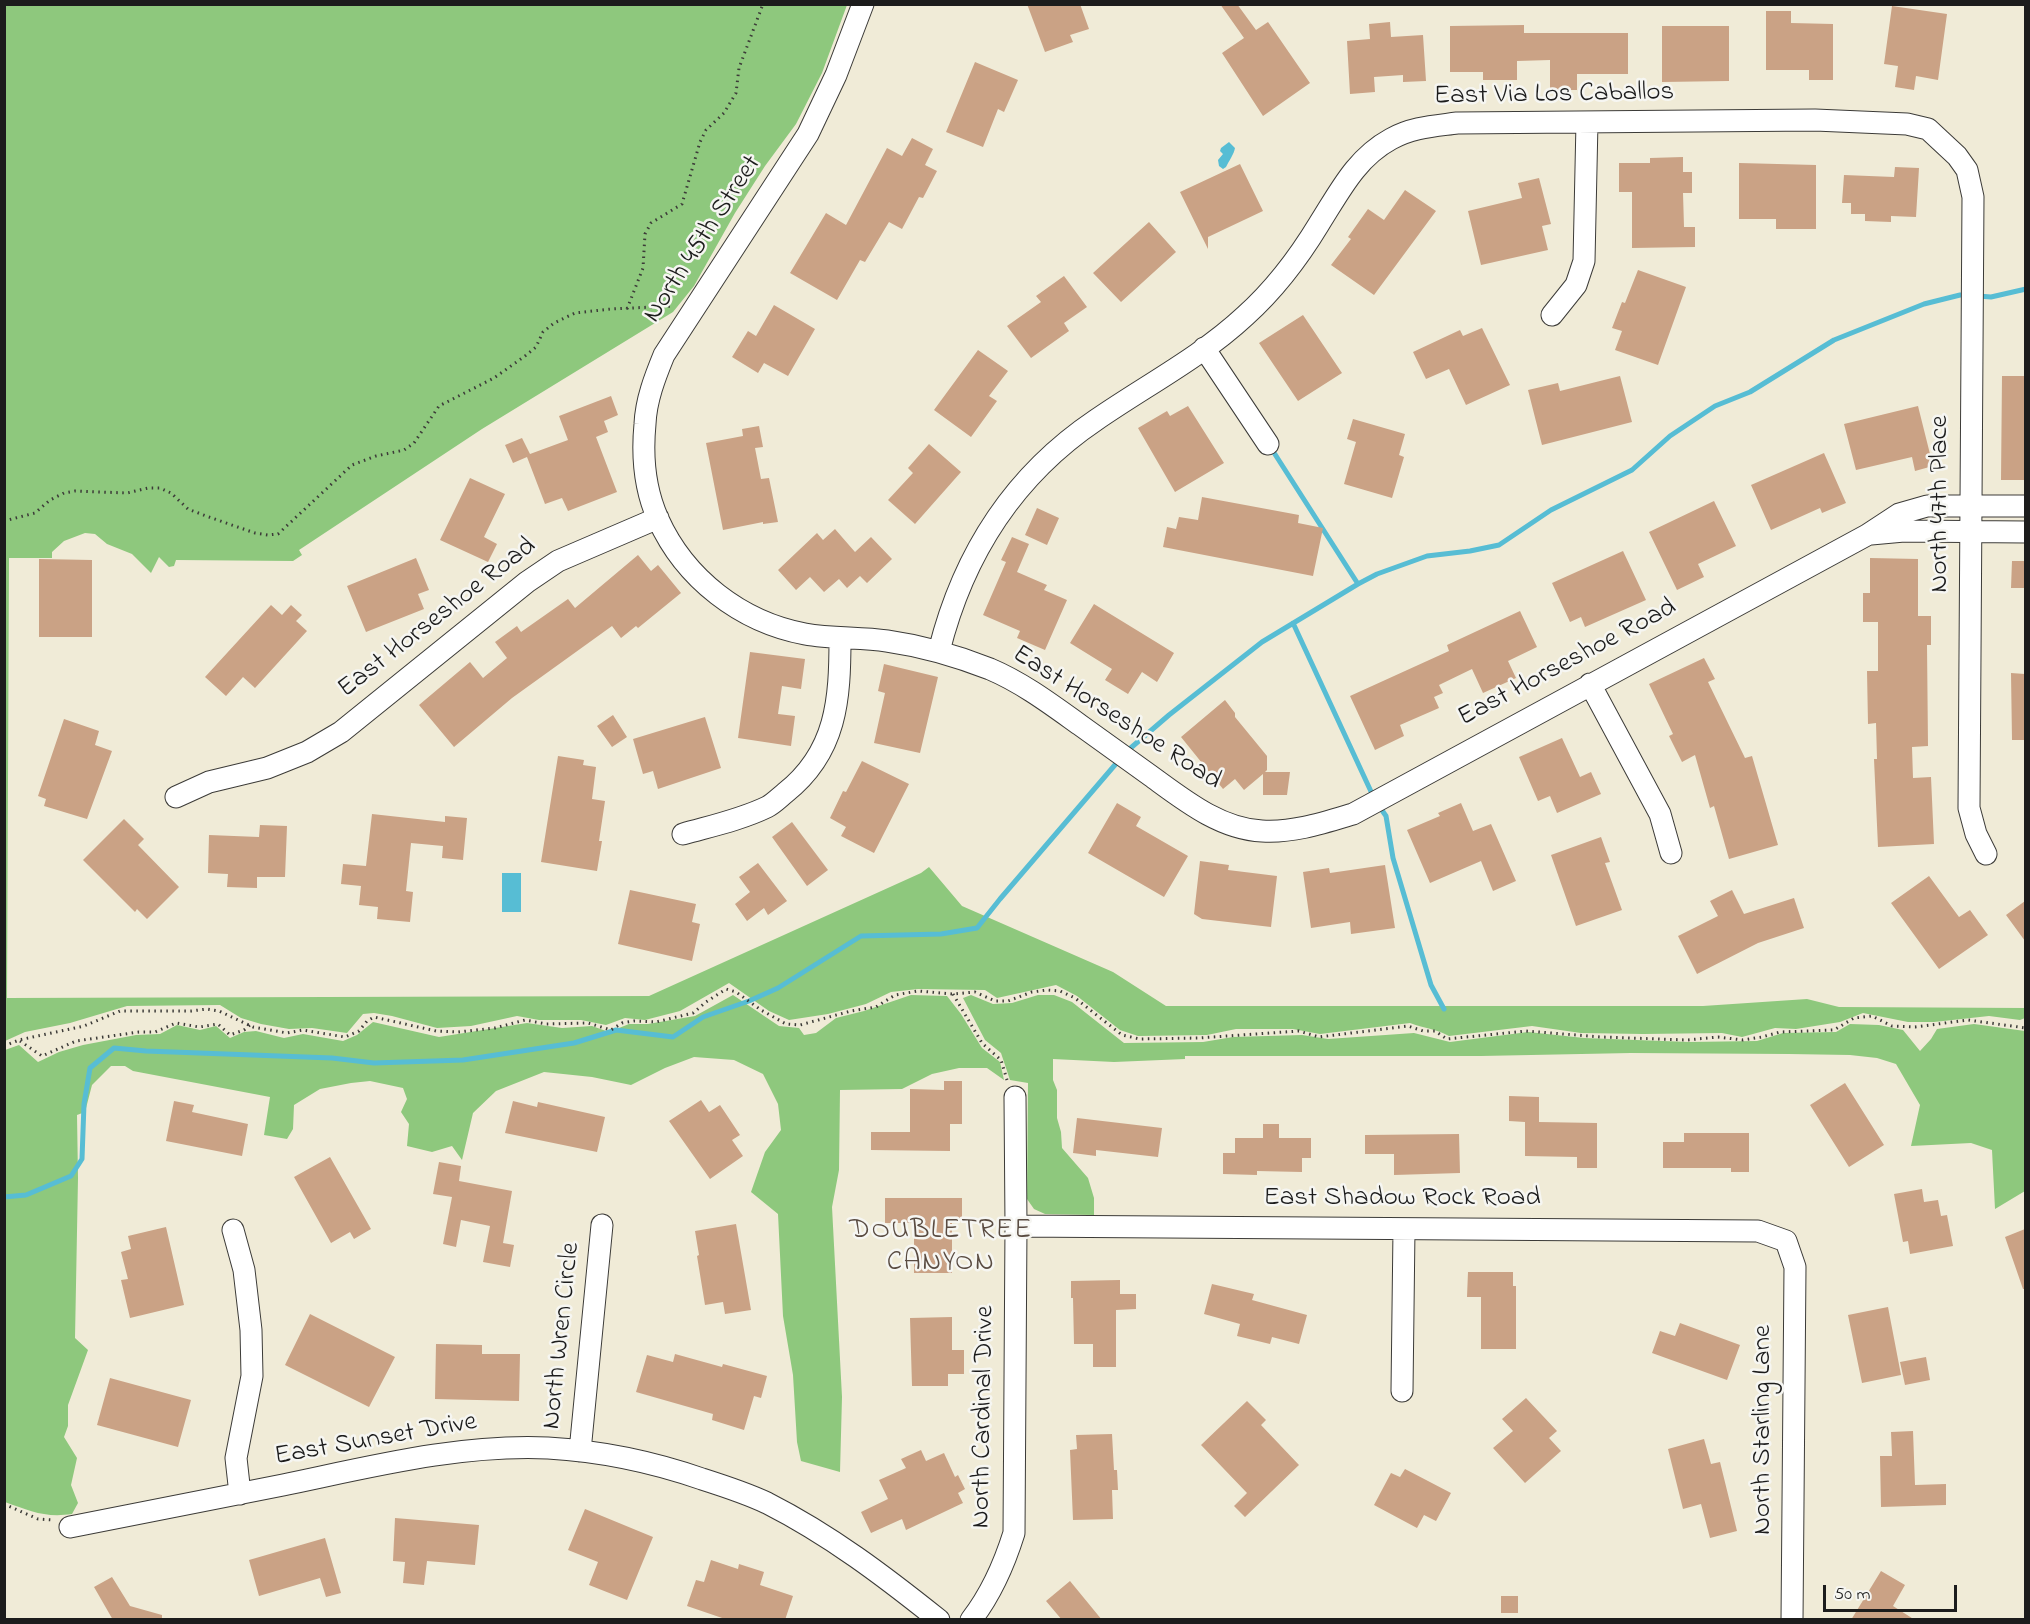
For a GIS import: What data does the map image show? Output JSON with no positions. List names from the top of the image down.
{
  "streets": {
    "street": [
      "East Via Los Caballos",
      "North 45th Street",
      "North 47th Place",
      "East Horseshoe Road",
      "East Shadow Rock Road",
      "North Wren Circle",
      "North Cardinal Drive",
      "North Starling Lane",
      "East Sunset Drive"
    ]
  },
  "crossings": [
    ["East Via Los Caballos", "North 47th Place"],
    ["East Via Los Caballos", "East Horseshoe Road"],
    ["North 45th Street", "East Horseshoe Road"],
    ["North 47th Place", "East Horseshoe Road"],
    ["East Shadow Rock Road", "North Cardinal Drive"],
    ["East Shadow Rock Road", "North Starling Lane"],
    ["North Wren Circle", "East Sunset Drive"]
  ],
  "districts": ["DOUBLETREE CANYON"],
  "scale_bar": "50 m"
}
